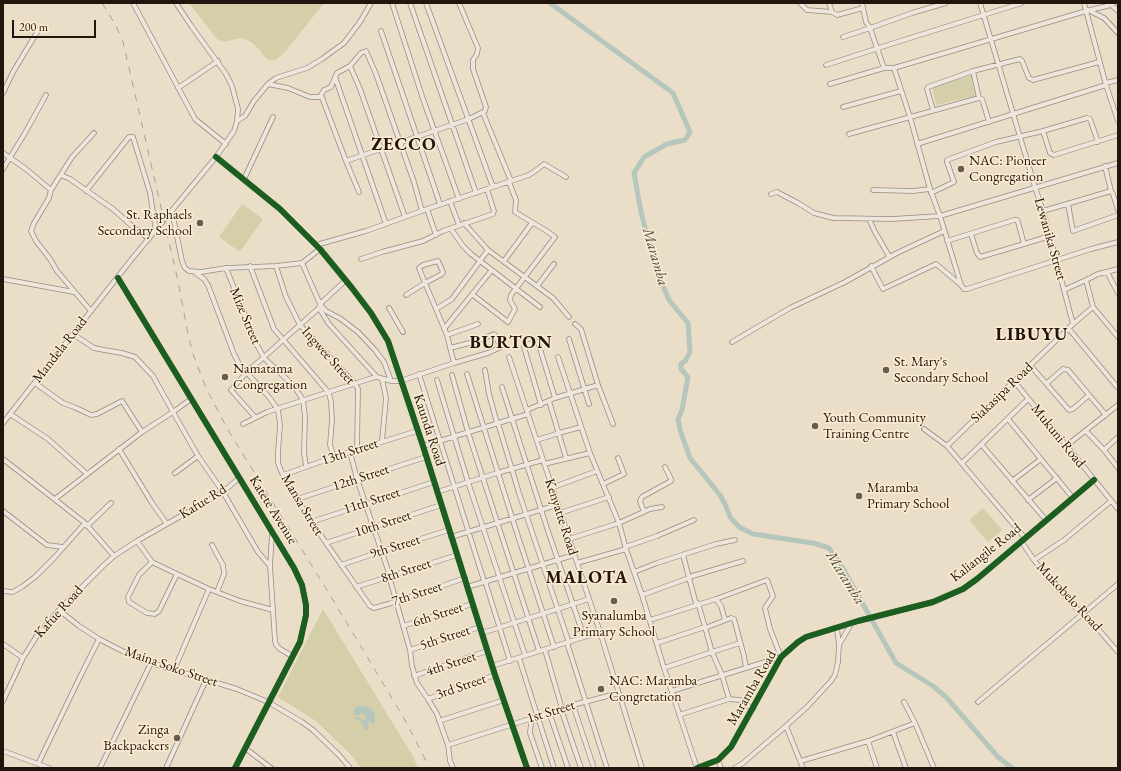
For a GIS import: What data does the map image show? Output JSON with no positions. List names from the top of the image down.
{
  "streets": {
    "street": [
      "Lewanika Street",
      "Mize Street",
      "Mandela Road",
      "Ingwee Street",
      "Siakasipa Road",
      "Kaunda Road",
      "Mukuni Road",
      "13th Street",
      "12th Street",
      "11th Street",
      "Kafue Rd",
      "Mansa Street",
      "Katete Avenue",
      "Kenyatte Road",
      "10th Street",
      "9th Street",
      "Kaliangile Road",
      "8th Street",
      "7th Street",
      "Mukobelo Road",
      "Kafue Road",
      "6th Street",
      "5th Street",
      "4th Street",
      "Maina Soko Street",
      "3rd Street",
      "Maramba Road",
      "1st Street"
    ]
  },
  "crossings": [
    ["Lewanika Street", "Siakasipa Road"],
    ["Mize Street", "13th Street"],
    ["Mandela Road", "Kaunda Road"],
    ["Mandela Road", "Katete Avenue"],
    ["Ingwee Street", "13th Street"],
    ["Siakasipa Road", "Mukuni Road"],
    ["Siakasipa Road", "Mukobelo Road"],
    ["Kaunda Road", "13th Street"],
    ["Kaunda Road", "12th Street"],
    ["Kaunda Road", "11th Street"],
    ["Kaunda Road", "10th Street"],
    ["Kaunda Road", "9th Street"],
    ["Kaunda Road", "8th Street"],
    ["Kaunda Road", "7th Street"],
    ["Kaunda Road", "6th Street"],
    ["Kaunda Road", "5th Street"],
    ["Kaunda Road", "4th Street"],
    ["Kaunda Road", "3rd Street"],
    ["Kaunda Road", "1st Street"],
    ["Mukuni Road", "Kaliangile Road"],
    ["13th Street", "Mansa Street"],
    ["12th Street", "Mansa Street"],
    ["11th Street", "Mansa Street"],
    ["Kafue Rd", "Katete Avenue"],
    ["Kafue Rd", "Kafue Road"],
    ["Mansa Street", "10th Street"],
    ["Mansa Street", "9th Street"],
    ["Mansa Street", "8th Street"],
    ["Mansa Street", "7th Street"],
    ["Katete Avenue", "Maina Soko Street"],
    ["Kenyatte Road", "1st Street"],
    ["Kaliangile Road", "Mukobelo Road"],
    ["Kaliangile Road", "Maramba Road"],
    ["Kafue Road", "Maina Soko Street"]
  ],
  "districts": [
    "ZECCO",
    "LIBUYU",
    "BURTON",
    "MALOTA"
  ],
  "water": ["Maramba"],
  "places": [
    "NAC: Pioneer Congregation",
    "St. Raphaels Secondary School",
    "St. Mary's Secondary School",
    "Namatama Congregation",
    "Youth Community Training Centre",
    "Maramba Primary School",
    "Syanalumba Primary School",
    "NAC: Maramba Congretation",
    "Zinga Backpackers"
  ],
  "scale_bar": "200 m"
}
